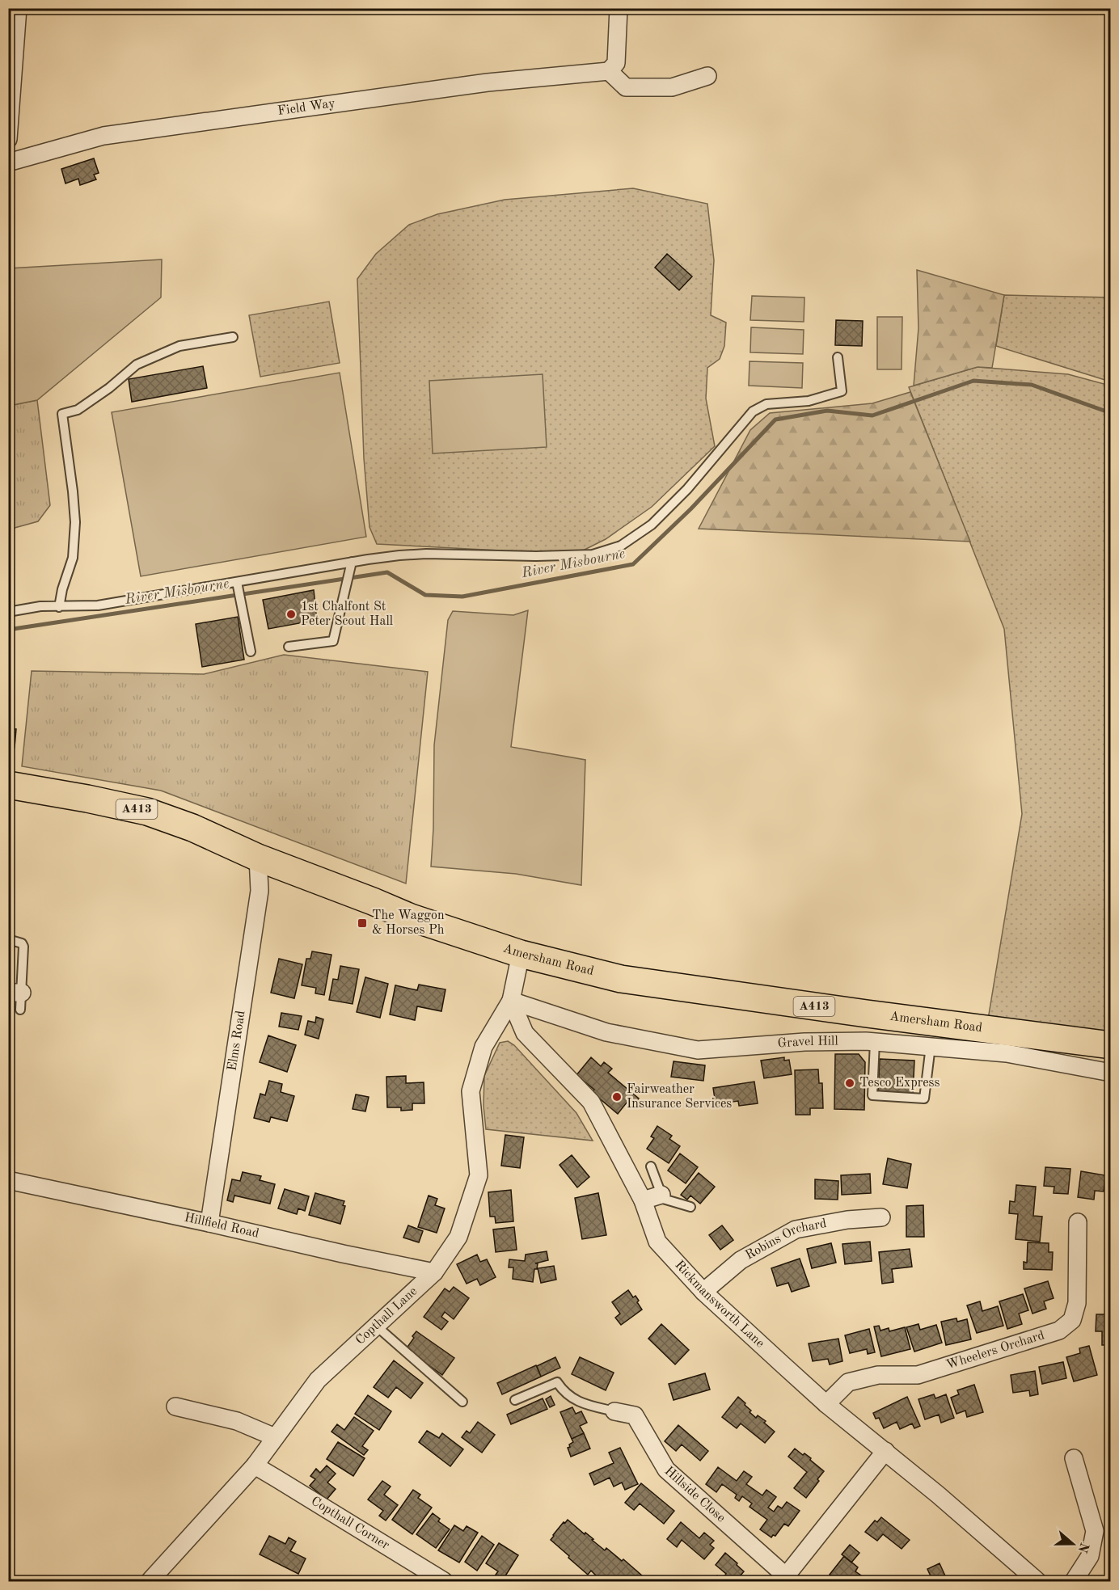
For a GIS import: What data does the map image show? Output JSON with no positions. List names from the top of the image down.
{
  "streets": {
    "highway": ["A413", "Amersham Road"],
    "street": [
      "Field Way",
      "Elms Road",
      "Gravel Hill",
      "Hillfield Road",
      "Robins Orchard",
      "Rickmansworth Lane",
      "Copthall Lane",
      "Wheelers Orchard",
      "Hillside Close",
      "Copthall Corner"
    ]
  },
  "crossings": [
    ["Amersham Road", "Elms Road"],
    ["Amersham Road", "Gravel Hill"],
    ["Elms Road", "Hillfield Road"],
    ["Gravel Hill", "Rickmansworth Lane"],
    ["Gravel Hill", "Copthall Lane"],
    ["Hillfield Road", "Copthall Lane"],
    ["Robins Orchard", "Rickmansworth Lane"],
    ["Rickmansworth Lane", "Copthall Lane"],
    ["Rickmansworth Lane", "Wheelers Orchard"],
    ["Rickmansworth Lane", "Hillside Close"],
    ["Copthall Lane", "Copthall Corner"]
  ],
  "water": ["River Misbourne"],
  "places": {
    "other": ["1st Chalfont St Peter Scout Hall", "Tesco Express", "Fairweather Insurance Services"],
    "transit": ["The Waggon & Horses Ph"]
  },
  "north": "right"
}
